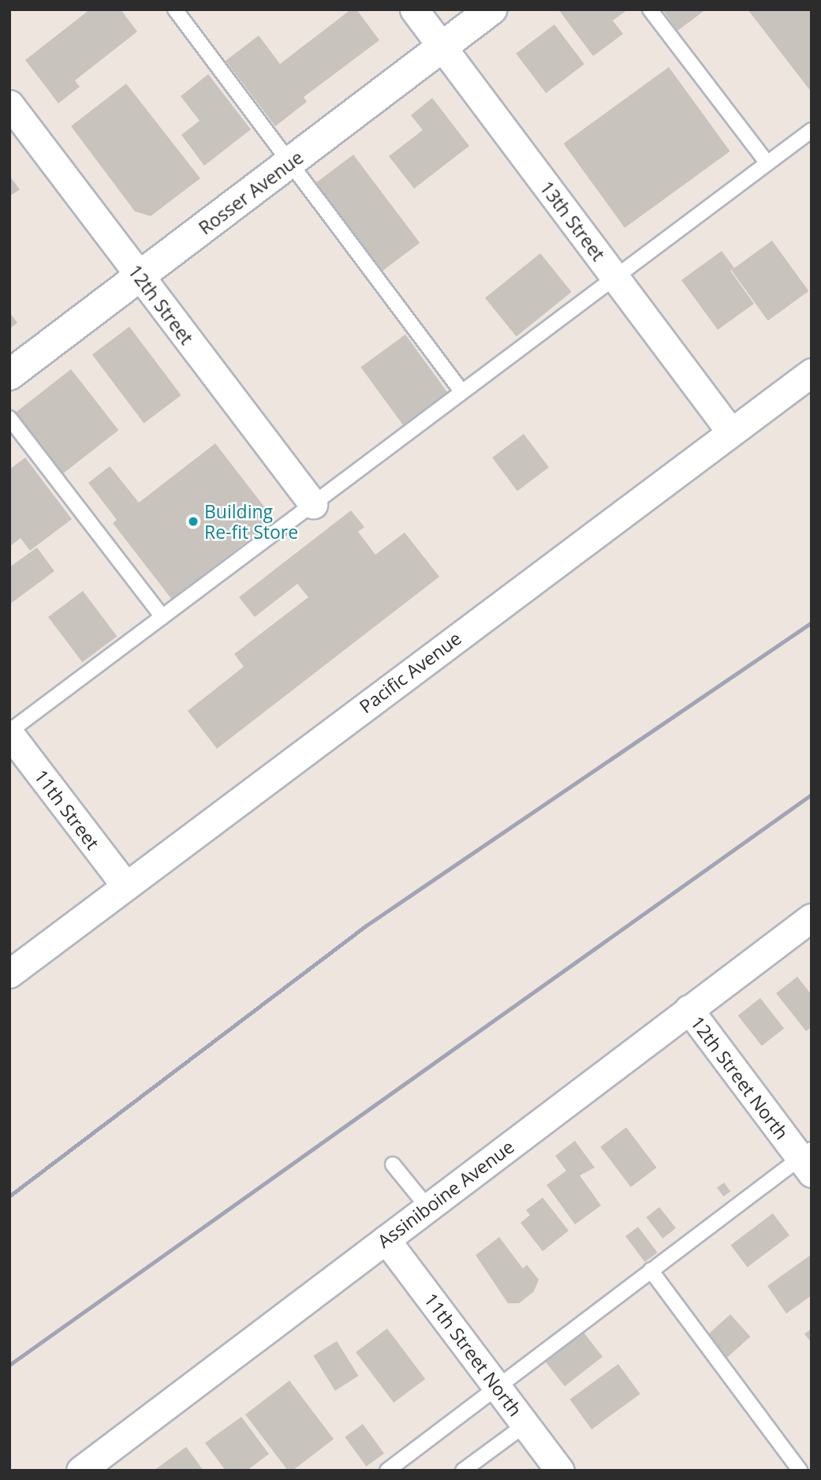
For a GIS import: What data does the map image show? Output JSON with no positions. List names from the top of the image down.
{
  "streets": {
    "street": [
      "Rosser Avenue",
      "13th Street",
      "12th Street",
      "Pacific Avenue",
      "11th Street",
      "12th Street North",
      "Assiniboine Avenue",
      "11th Street North"
    ]
  },
  "crossings": [
    ["Rosser Avenue", "13th Street"],
    ["Rosser Avenue", "12th Street"],
    ["13th Street", "Pacific Avenue"],
    ["Pacific Avenue", "11th Street"],
    ["12th Street North", "Assiniboine Avenue"],
    ["Assiniboine Avenue", "11th Street North"]
  ],
  "places": ["Building Re-fit Store"]
}
